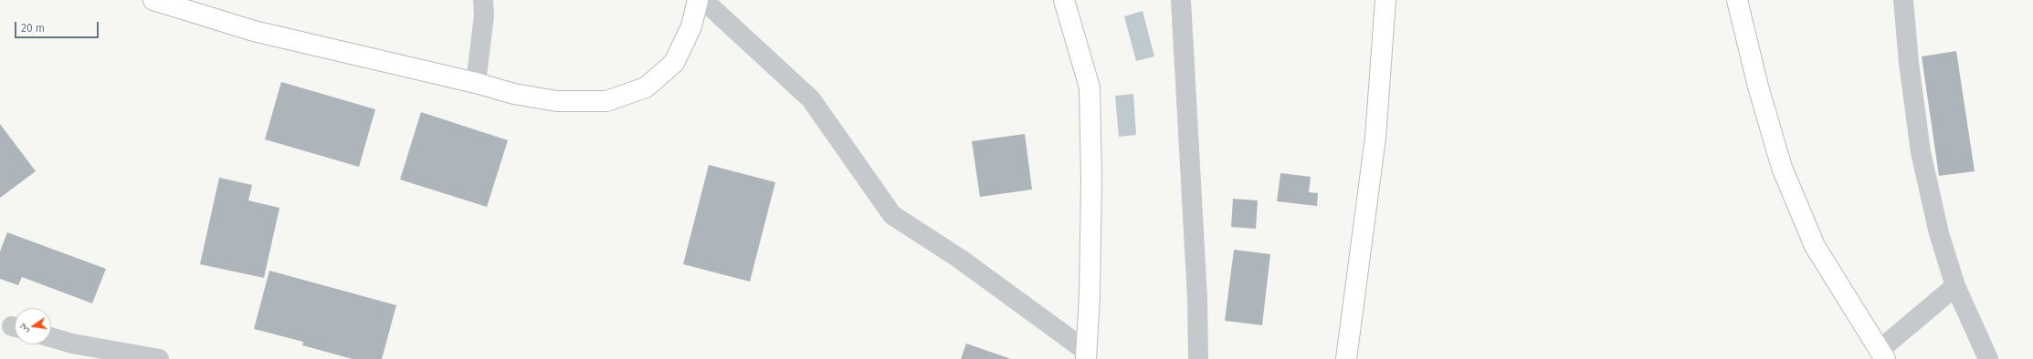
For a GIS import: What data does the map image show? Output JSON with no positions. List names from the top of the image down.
{
  "scale_bar": "20 m",
  "north": "left"
}
